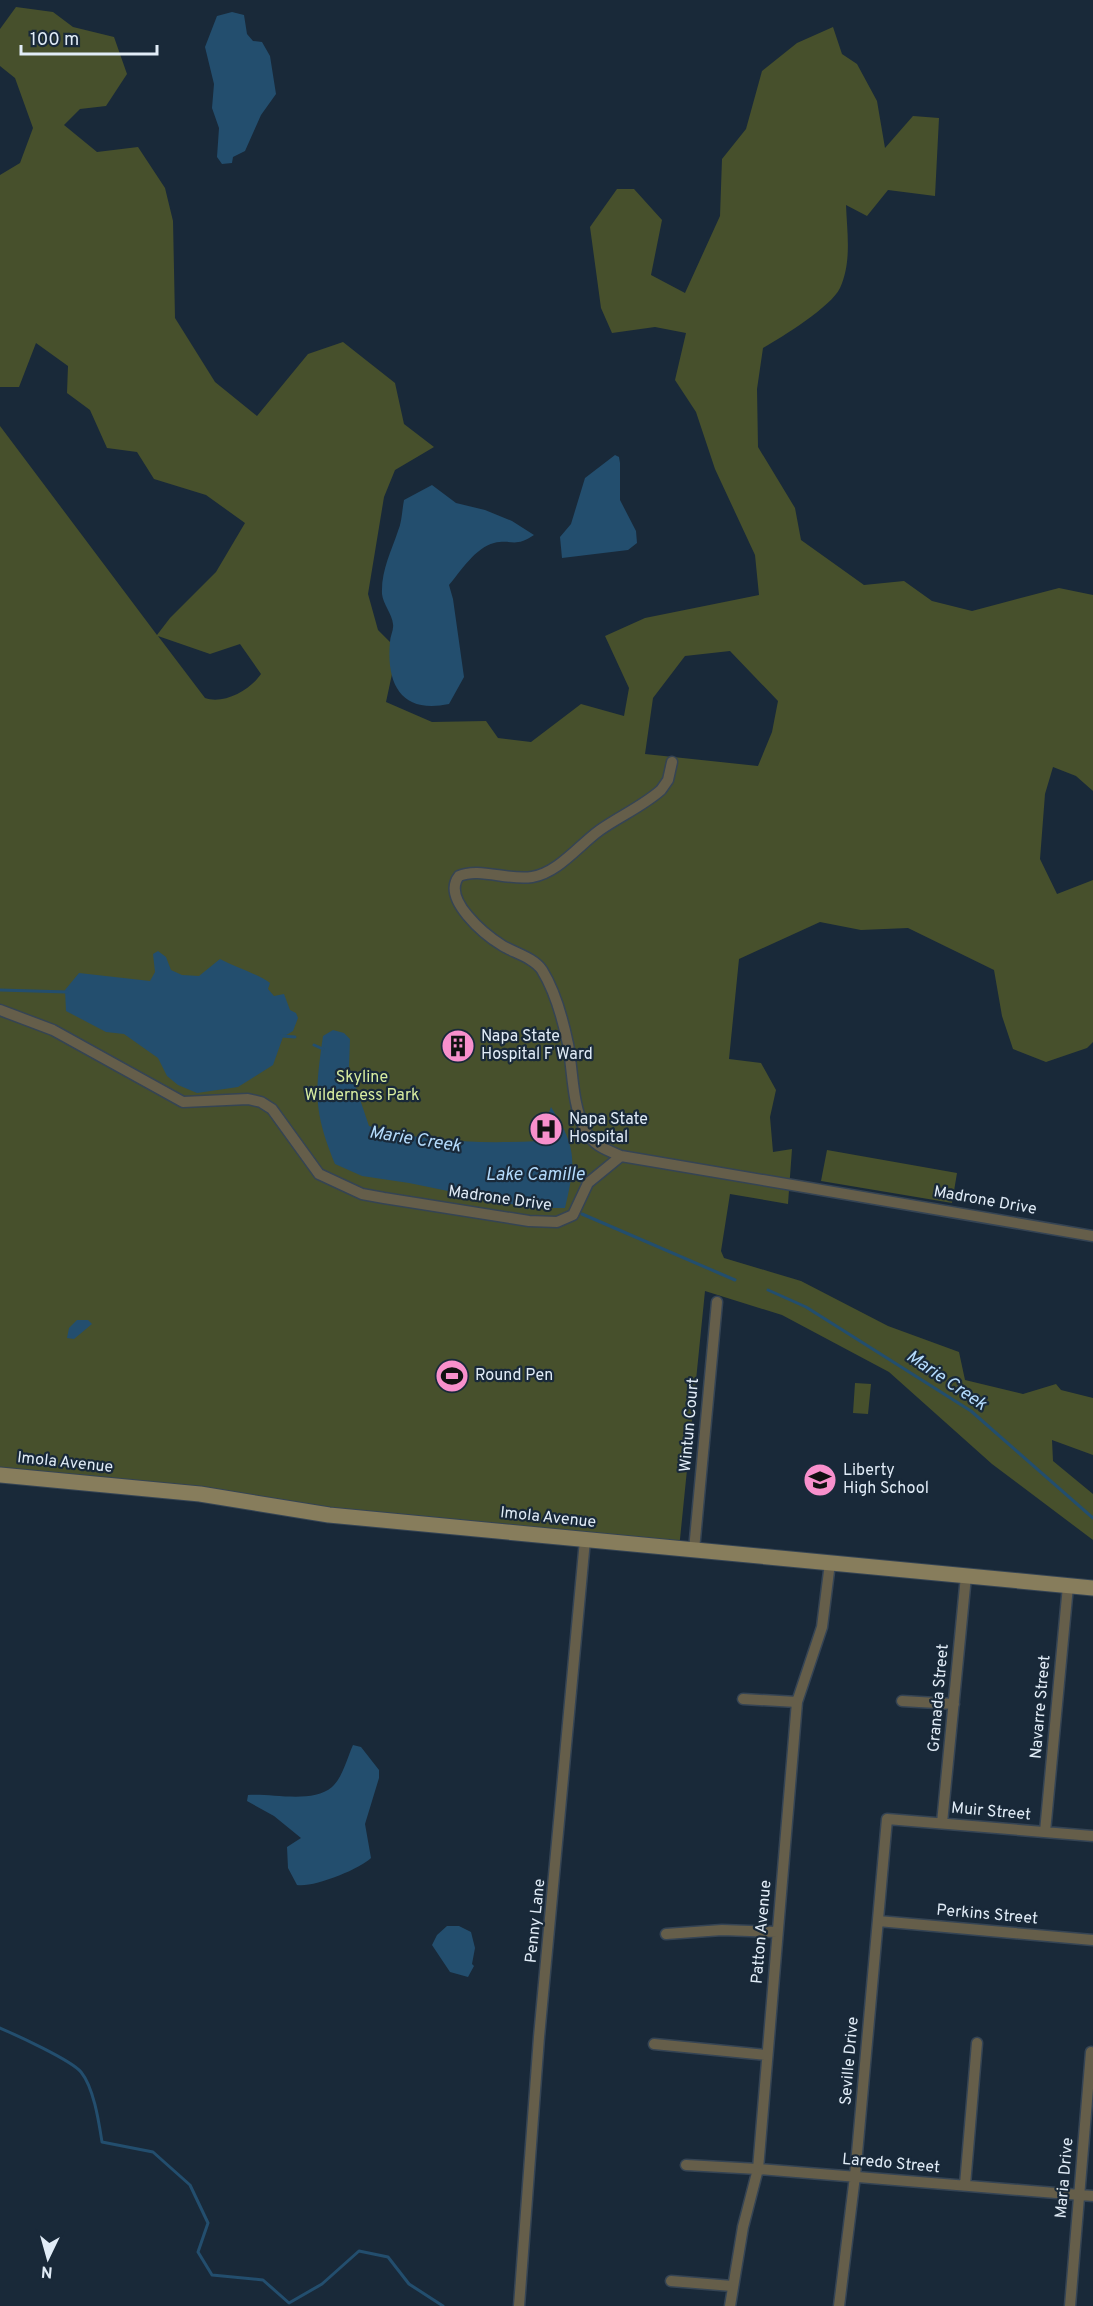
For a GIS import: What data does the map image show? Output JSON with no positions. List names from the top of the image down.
{
  "streets": {
    "street": [
      "Madrone Drive",
      "Wintun Court",
      "Imola Avenue",
      "Granada Street",
      "Navarre Street",
      "Muir Street",
      "Perkins Street",
      "Penny Lane",
      "Patton Avenue",
      "Seville Drive",
      "Laredo Street",
      "Maria Drive"
    ]
  },
  "crossings": [
    ["Wintun Court", "Imola Avenue"],
    ["Imola Avenue", "Granada Street"],
    ["Imola Avenue", "Navarre Street"],
    ["Imola Avenue", "Penny Lane"],
    ["Imola Avenue", "Patton Avenue"],
    ["Granada Street", "Muir Street"],
    ["Navarre Street", "Muir Street"],
    ["Muir Street", "Seville Drive"],
    ["Perkins Street", "Seville Drive"],
    ["Patton Avenue", "Laredo Street"],
    ["Seville Drive", "Laredo Street"],
    ["Laredo Street", "Maria Drive"]
  ],
  "water": ["Marie Creek", "Lake Camille"],
  "parks": ["Skyline Wilderness Park"],
  "places": {
    "building": ["Napa State Hospital F Ward"],
    "hospital": ["Napa State Hospital"],
    "sports": ["Round Pen"],
    "school or university": ["Liberty High School"]
  },
  "scale_bar": "100 m",
  "north": "bottom"
}
